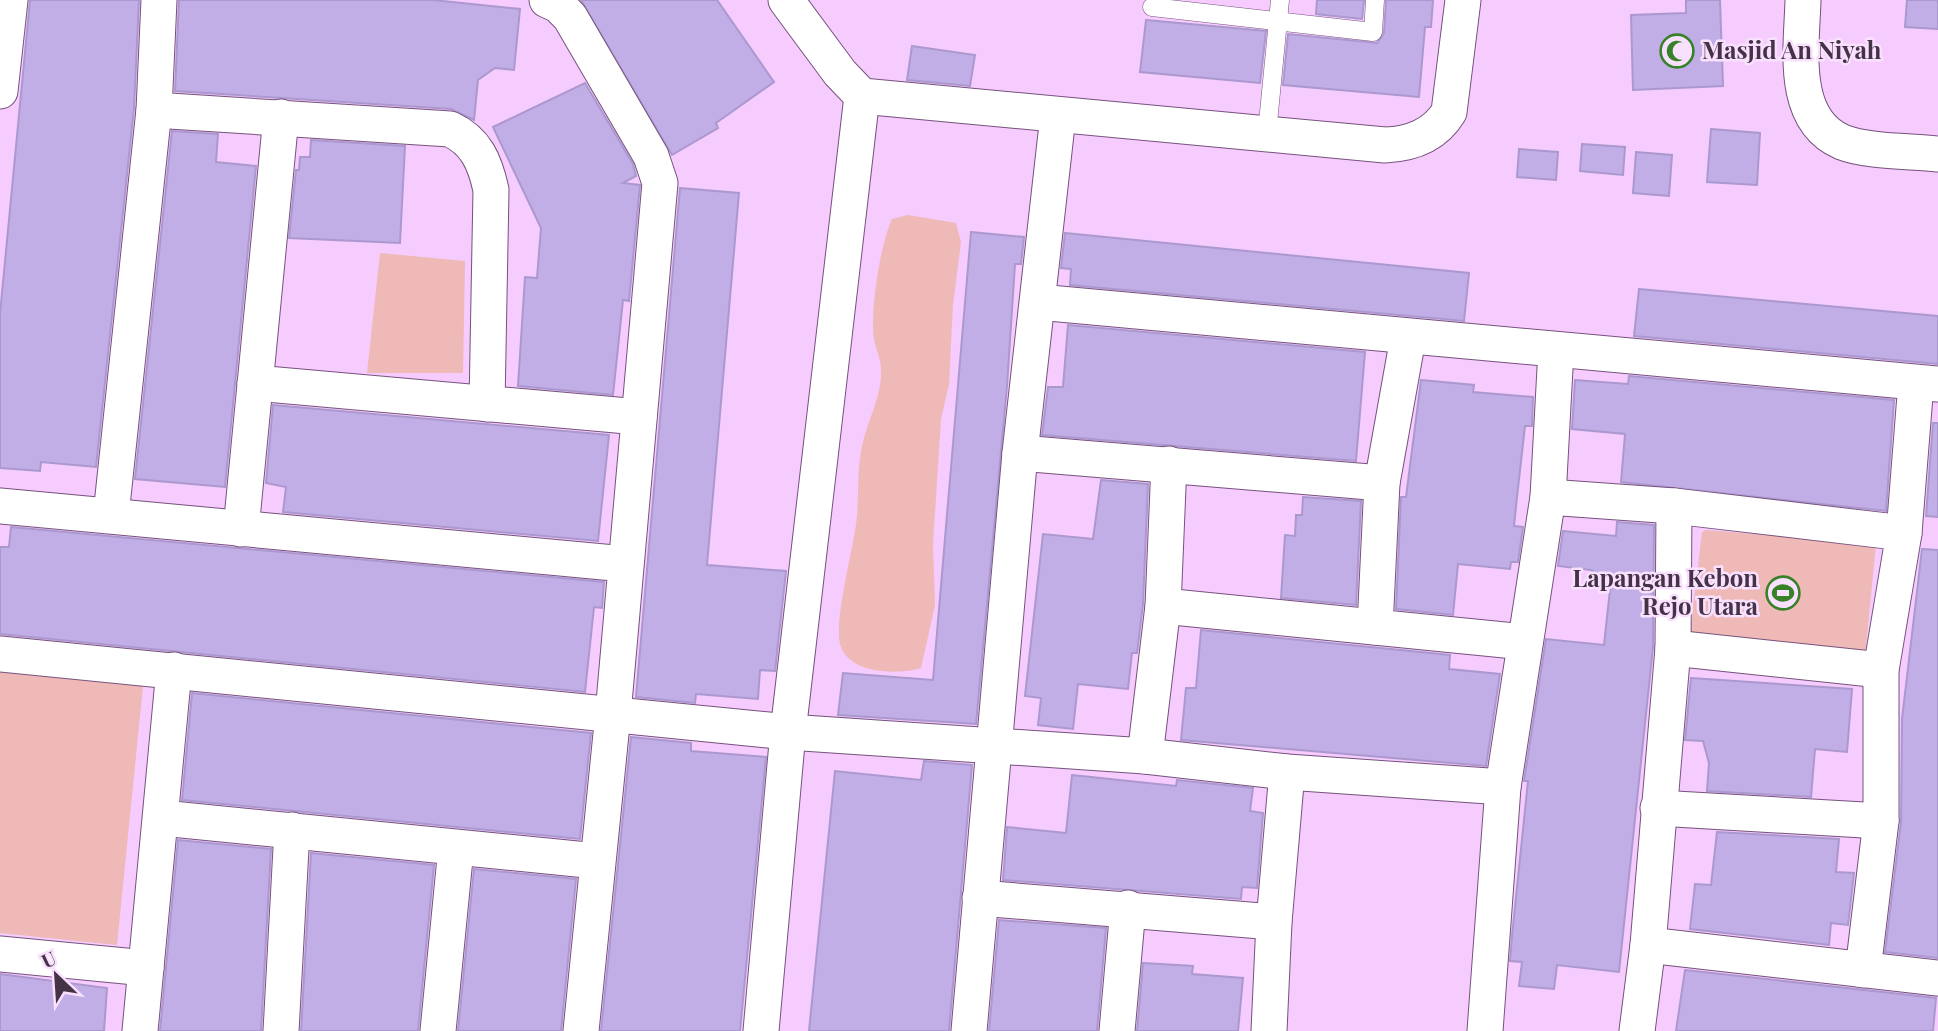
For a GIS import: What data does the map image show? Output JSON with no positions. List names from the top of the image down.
{
  "places": {
    "mosque": ["Masjid An Niyah"],
    "sports": ["Lapangan Kebon Rejo Utara"]
  },
  "north": "top left"
}
